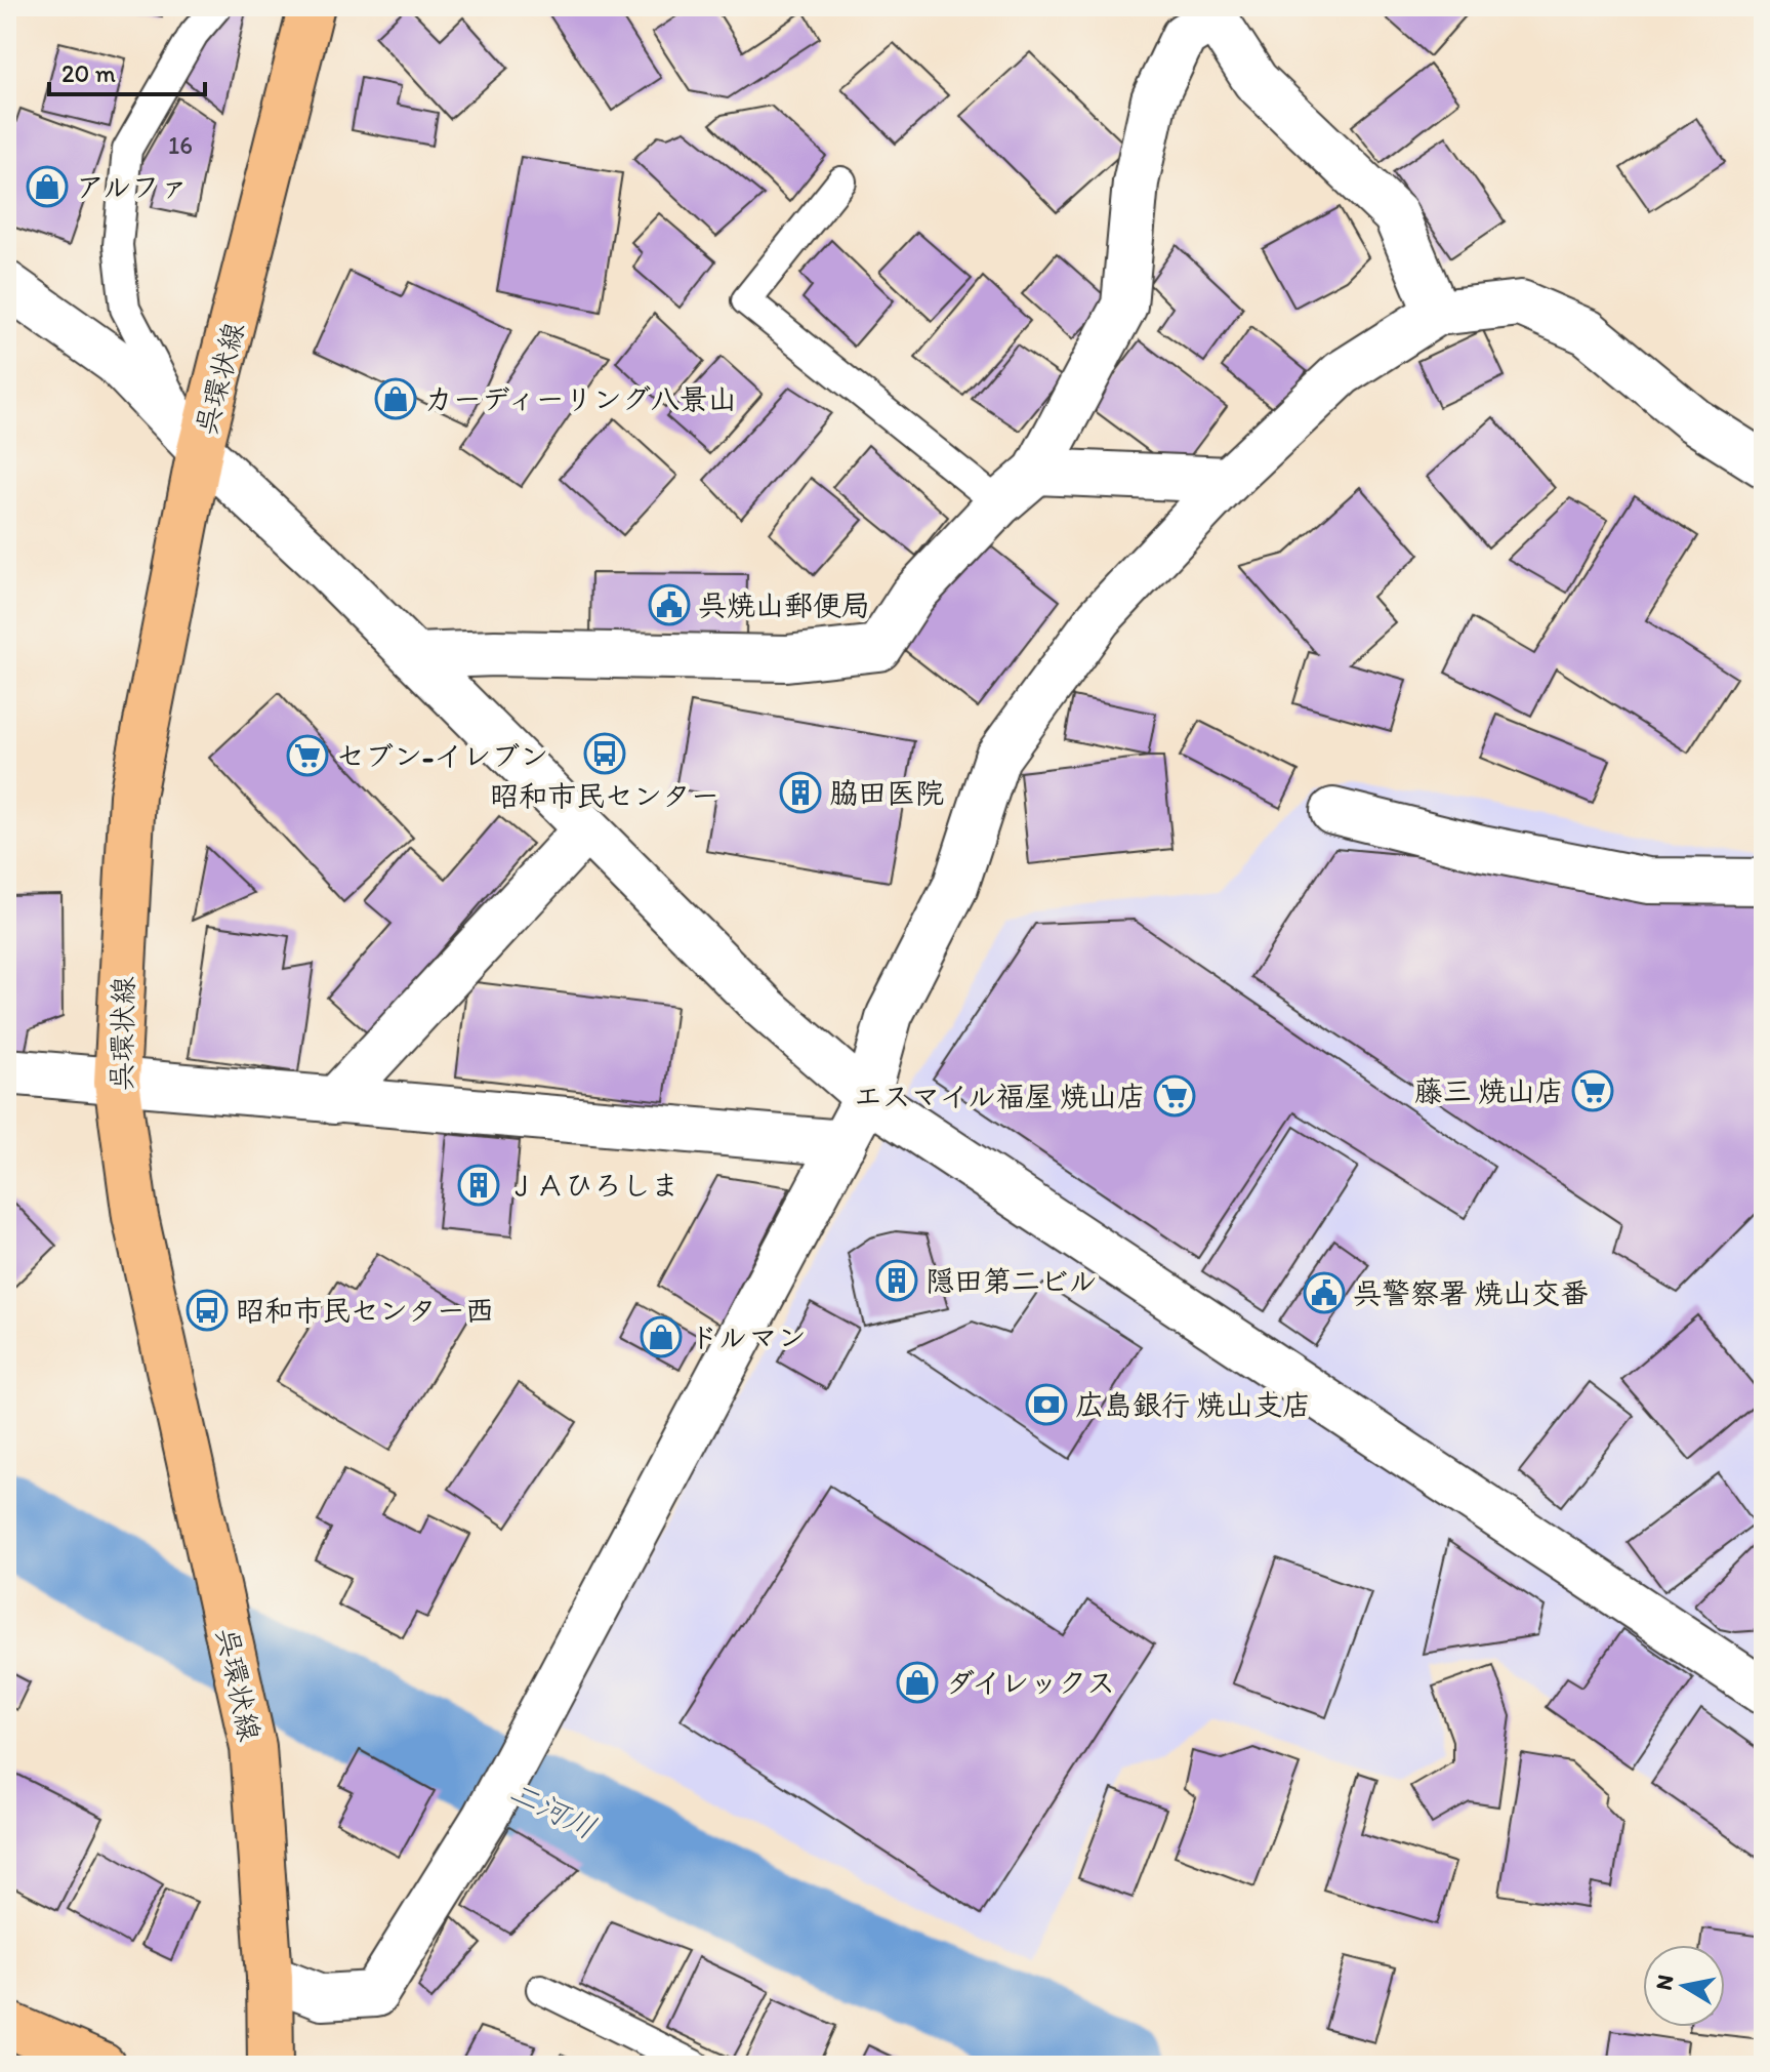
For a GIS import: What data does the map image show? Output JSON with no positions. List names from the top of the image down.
{
  "streets": {
    "main road": ["呉環状線"]
  },
  "water": ["二河川"],
  "places": {
    "shop": [
      "アルファ",
      "カーディーリング八景山",
      "ドルマン",
      "ダイレックス"
    ],
    "public building": ["呉焼山郵便局", "呉警察署 焼山交番"],
    "bus stop": ["昭和市民センター", "昭和市民センター西"],
    "supermarket": ["セブン-イレブン", "藤三 焼山店", "エスマイル福屋 焼山店"],
    "building": ["脇田医院", "ＪＡひろしま", "隠田第二ビル"],
    "bank": ["広島銀行 焼山支店"]
  },
  "house_numbers": ["16"],
  "scale_bar": "20 m",
  "north": "left"
}
